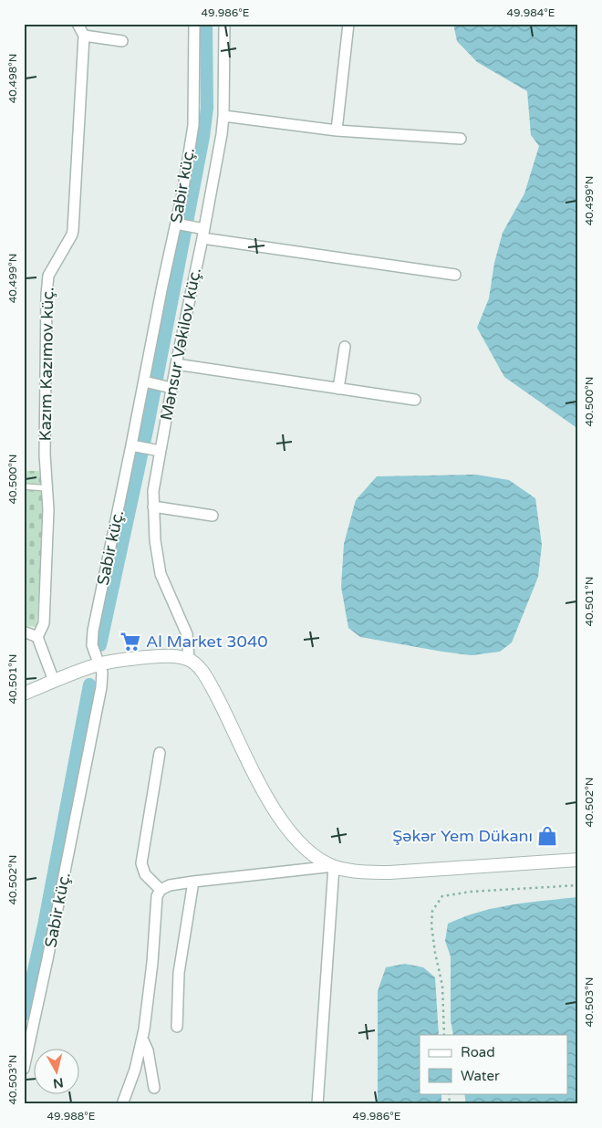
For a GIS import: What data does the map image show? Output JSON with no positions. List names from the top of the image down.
{
  "streets": {
    "street": ["Sabir küç.", "Mənsur Vəkilov küç.", "Kazım Kazımov küç."]
  },
  "places": {
    "supermarket": ["Al Market 3040"],
    "shop": ["Şəkər Yem Dükanı"]
  },
  "legend": ["Road", "Water"],
  "north": "bottom",
  "coordinates": [
    "49.986°E",
    "49.984°E",
    "40.498°N",
    "40.499°N",
    "40.500°N",
    "40.501°N",
    "40.502°N",
    "40.503°N",
    "49.988°E"
  ]
}
